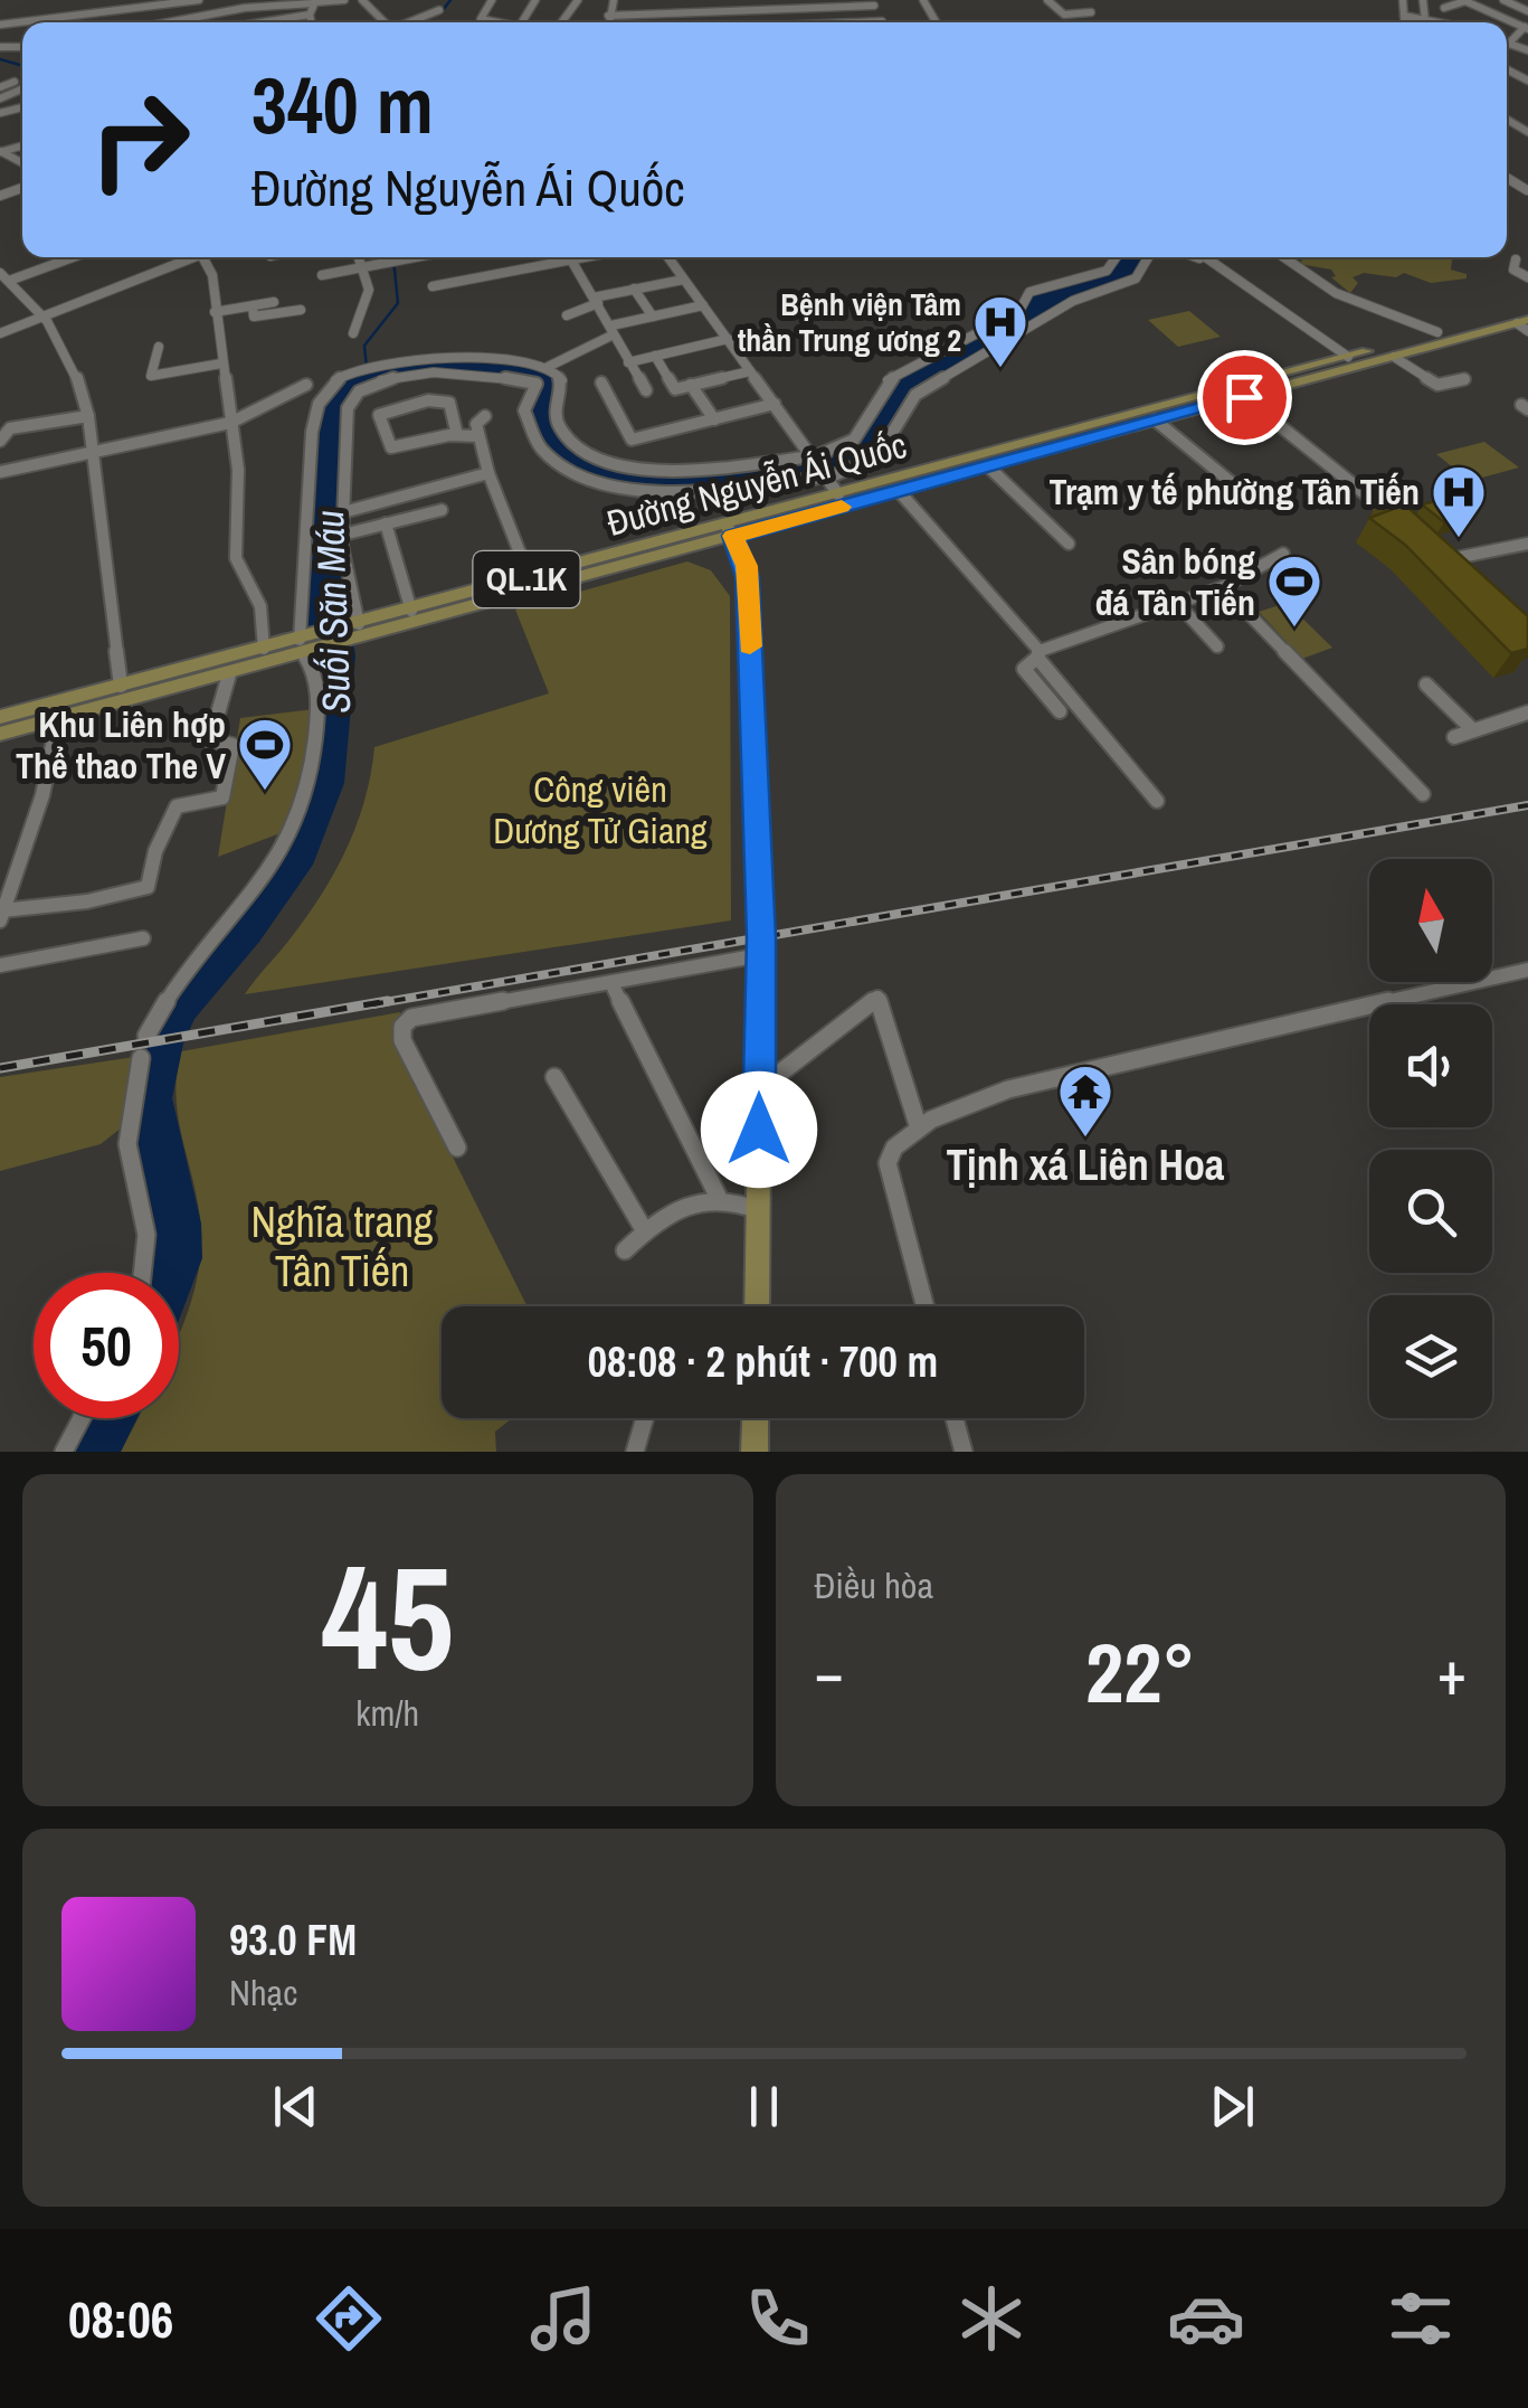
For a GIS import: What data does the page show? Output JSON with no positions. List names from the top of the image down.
{
  "streets": {
    "main road": ["Đường Nguyễn Ái Quốc", "QL.1K"]
  },
  "water": ["Suối Săn Máu"],
  "parks": ["Công viên Dương Tử Giang", "Nghĩa trang Tân Tiến"],
  "places": {
    "hospital": ["Bệnh viện Tâm thần Trung ương 2", "Trạm y tế phường Tân Tiến"],
    "sports": ["Sân bóng đá Tân Tiến", "Khu Liên hợp Thể thao The V"],
    "temple": ["Tịnh xá Liên Hoa"]
  },
  "north": "top",
  "page": {
    "turn": ["340 m", "Đường Nguyễn Ái Quốc"],
    "limit": "50",
    "trip": "08:08 · 2 phút · 700 m",
    "tile": [
      ["45", "km/h"],
      "Điều hòa"
    ],
    "heat": ["−", "22°", "+"],
    "song": ["93.0 FM", "Nhạc"],
    "tabs": "08:06"
  }
}
